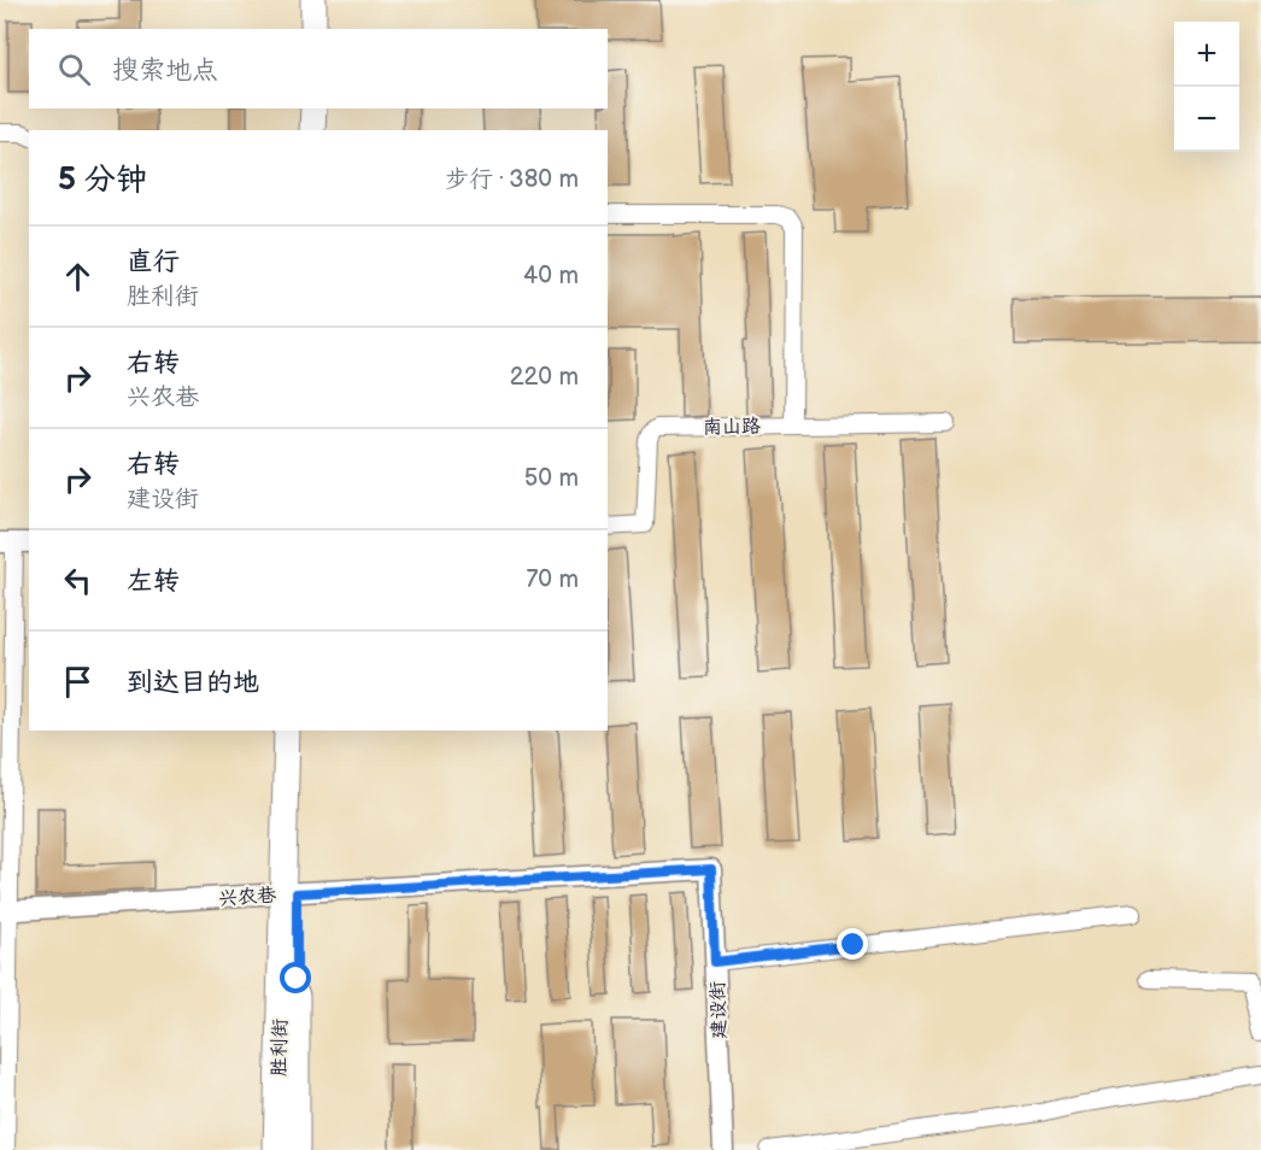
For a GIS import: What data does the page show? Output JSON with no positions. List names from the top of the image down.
{
  "streets": {
    "main road": ["胜利街"],
    "street": ["南山路", "兴农巷", "建设街"]
  },
  "crossings": [
    ["兴农巷", "建设街"],
    ["兴农巷", "胜利街"]
  ],
  "page": {
    "map_buttons": ["+", "−"],
    "search": "搜索地点",
    "heading": ["5 分钟", "步行 · 380 m"],
    "list": [
      ["直行", "胜利街", "40 m"],
      ["右转", "兴农巷", "220 m"],
      ["右转", "建设街", "50 m"],
      ["左转", "70 m"],
      "到达目的地"
    ]
  }
}
